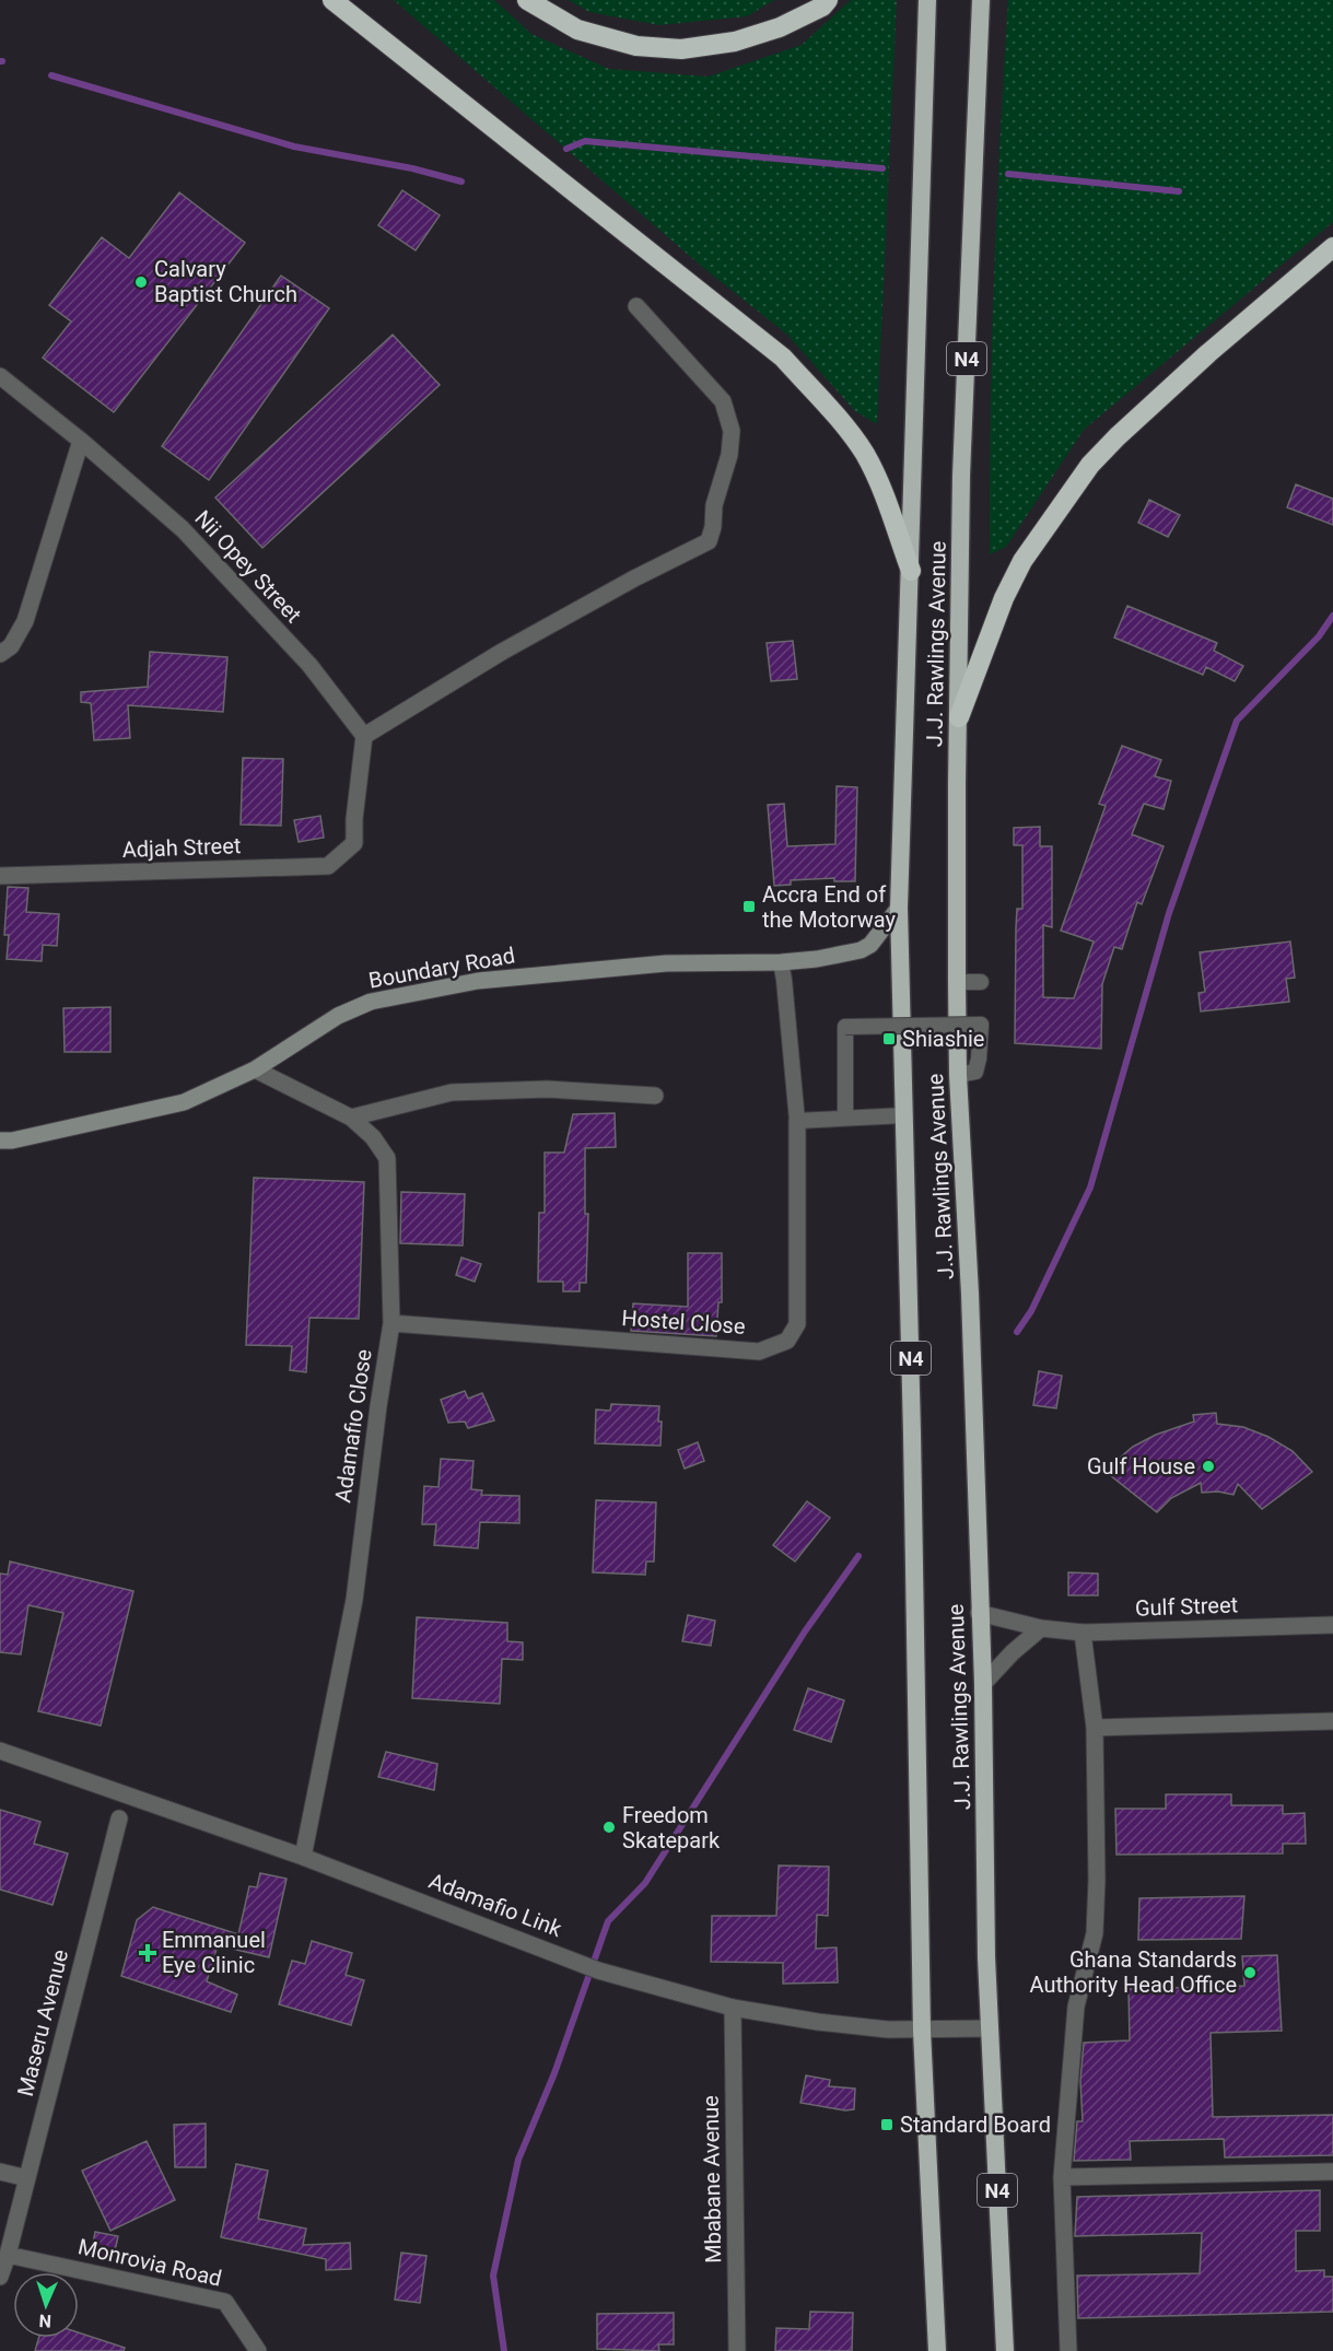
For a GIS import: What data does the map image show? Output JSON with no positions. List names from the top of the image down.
{
  "streets": {
    "highway": ["N4", "J.J. Rawlings Avenue"],
    "main road": ["Boundary Road"],
    "street": [
      "Nii Opey Street",
      "Adjah Street",
      "Hostel Close",
      "Adamafio Close",
      "Gulf Street",
      "Adamafio Link",
      "Maseru Avenue",
      "Mbabane Avenue",
      "Monrovia Road"
    ]
  },
  "crossings": [
    ["Nii Opey Street", "Adjah Street"],
    ["J.J. Rawlings Avenue", "Boundary Road"],
    ["J.J. Rawlings Avenue", "Gulf Street"],
    ["J.J. Rawlings Avenue", "Adamafio Link"],
    ["Boundary Road", "Adamafio Close"],
    ["Hostel Close", "Adamafio Close"],
    ["Adamafio Close", "Adamafio Link"],
    ["Adamafio Link", "Mbabane Avenue"],
    ["Maseru Avenue", "Monrovia Road"]
  ],
  "places": {
    "other": [
      "Calvary Baptist Church",
      "Gulf House",
      "Freedom Skatepark",
      "Ghana Standards Authority Head Office"
    ],
    "transit": ["Accra End of the Motorway", "Shiashie", "Standard Board"],
    "health": ["Emmanuel Eye Clinic"]
  },
  "north": "bottom"
}
